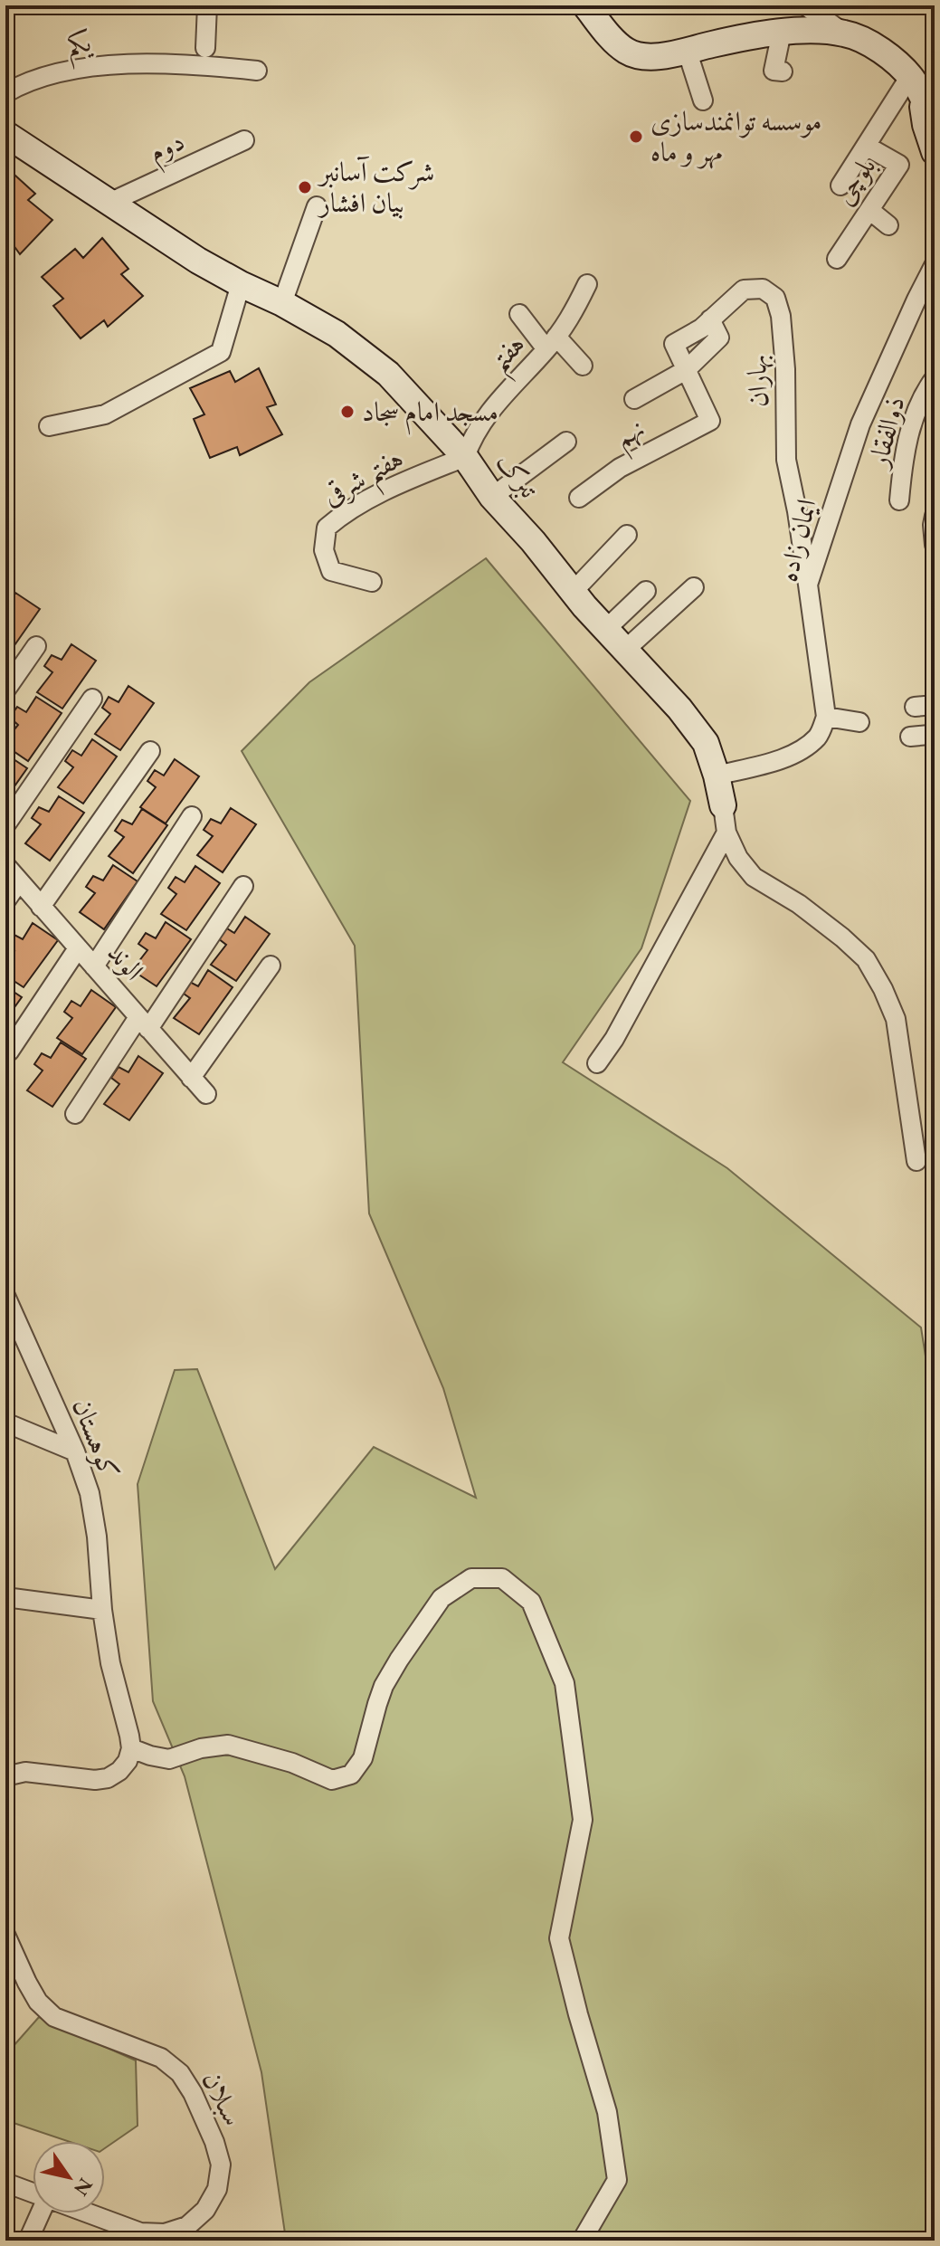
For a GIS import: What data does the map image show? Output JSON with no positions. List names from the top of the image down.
{
  "streets": {
    "street": [
      "یکم",
      "دوم",
      "بلوچی",
      "هفتم",
      "بهاران",
      "ذوالفقار",
      "نهم",
      "تبرک",
      "هفتم شرقی",
      "ایمان زاده",
      "الوند",
      "کوهستان",
      "سبلان"
    ]
  },
  "crossings": [
    ["دوم", "تبرک"],
    ["هفتم", "تبرک"],
    ["هفتم", "هفتم شرقی"],
    ["بهاران", "نهم"],
    ["بهاران", "ایمان زاده"],
    ["تبرک", "هفتم شرقی"]
  ],
  "places": ["موسسه توانمندسازی مهر و ماه", "شرکت آسانبر بیان افشار", "مسجد امام سجاد"],
  "north": "bottom right"
}
